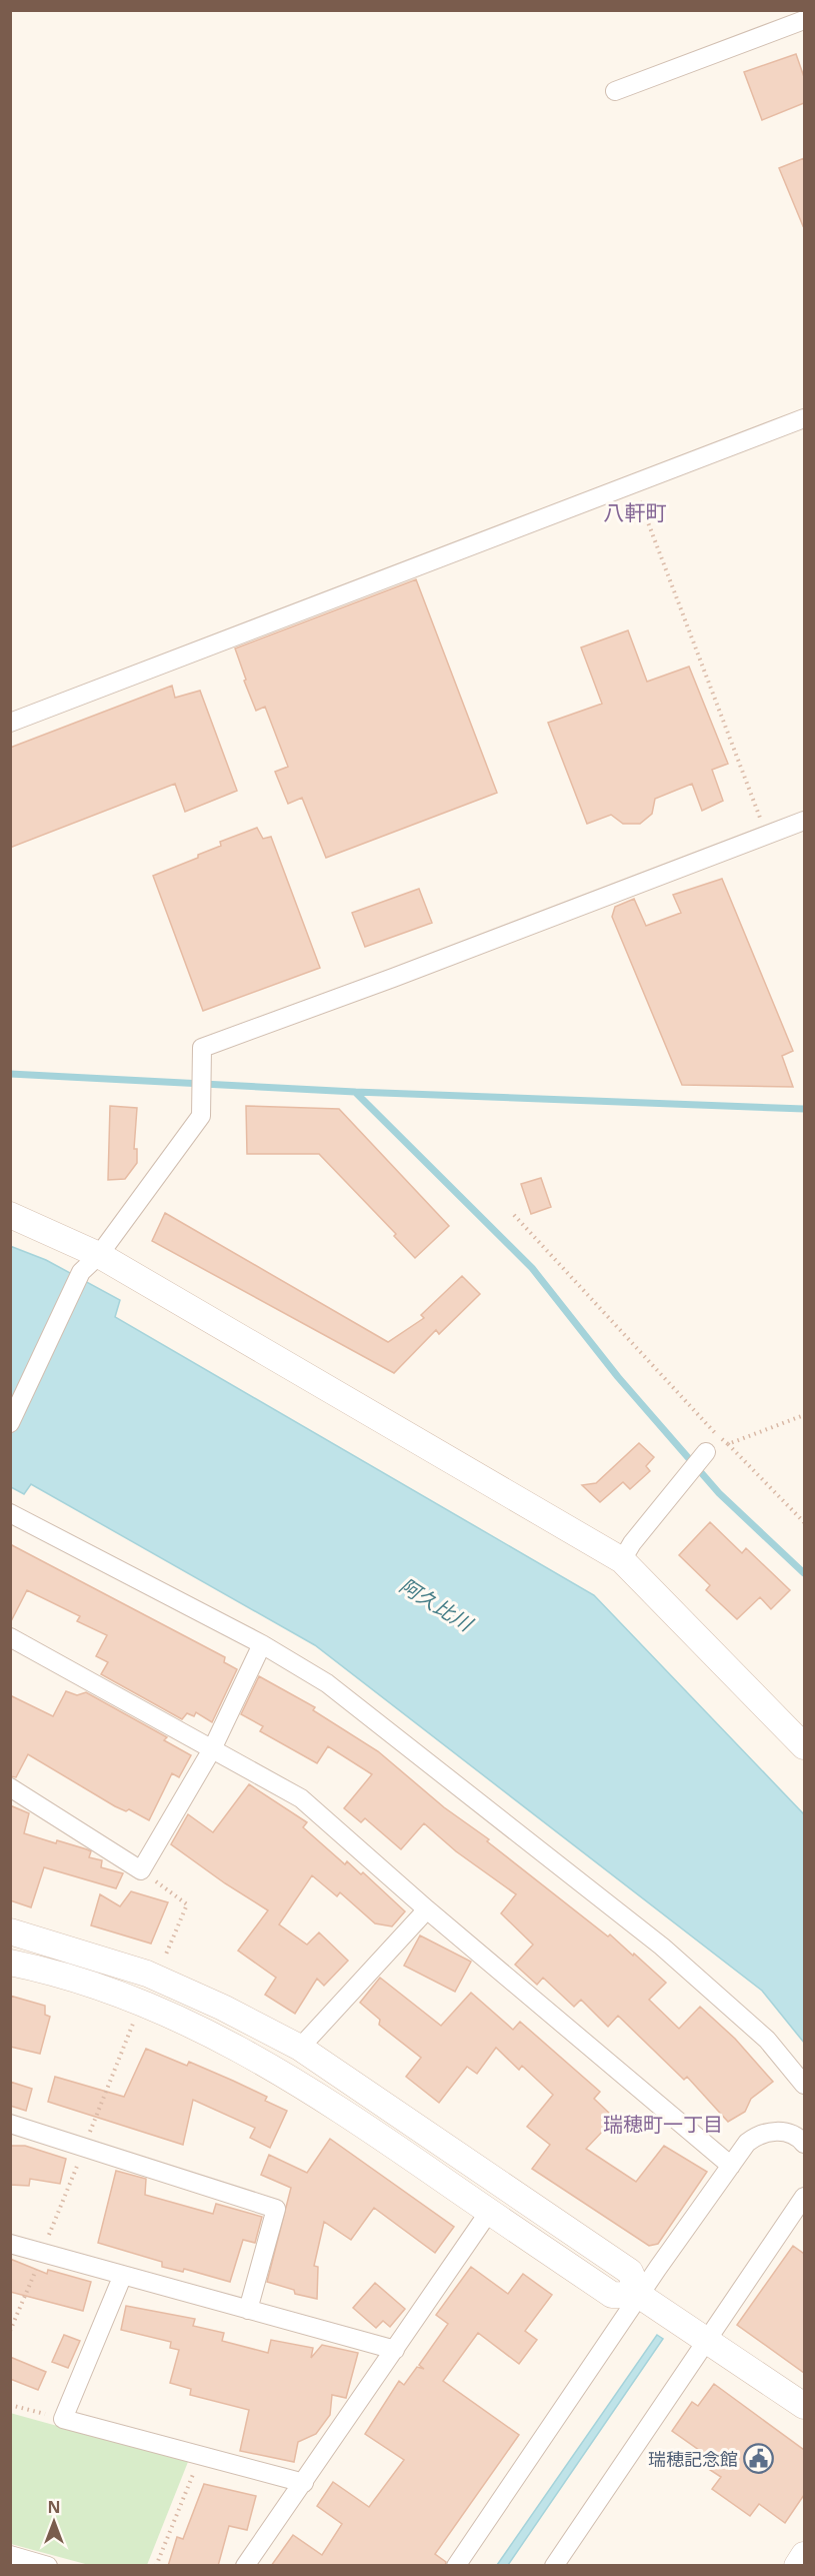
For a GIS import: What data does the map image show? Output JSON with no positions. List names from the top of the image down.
{
  "districts": ["八軒町", "瑞穂町一丁目"],
  "water": ["阿久比川"],
  "places": {
    "public building": ["瑞穂記念館"]
  },
  "north": "top"
}
